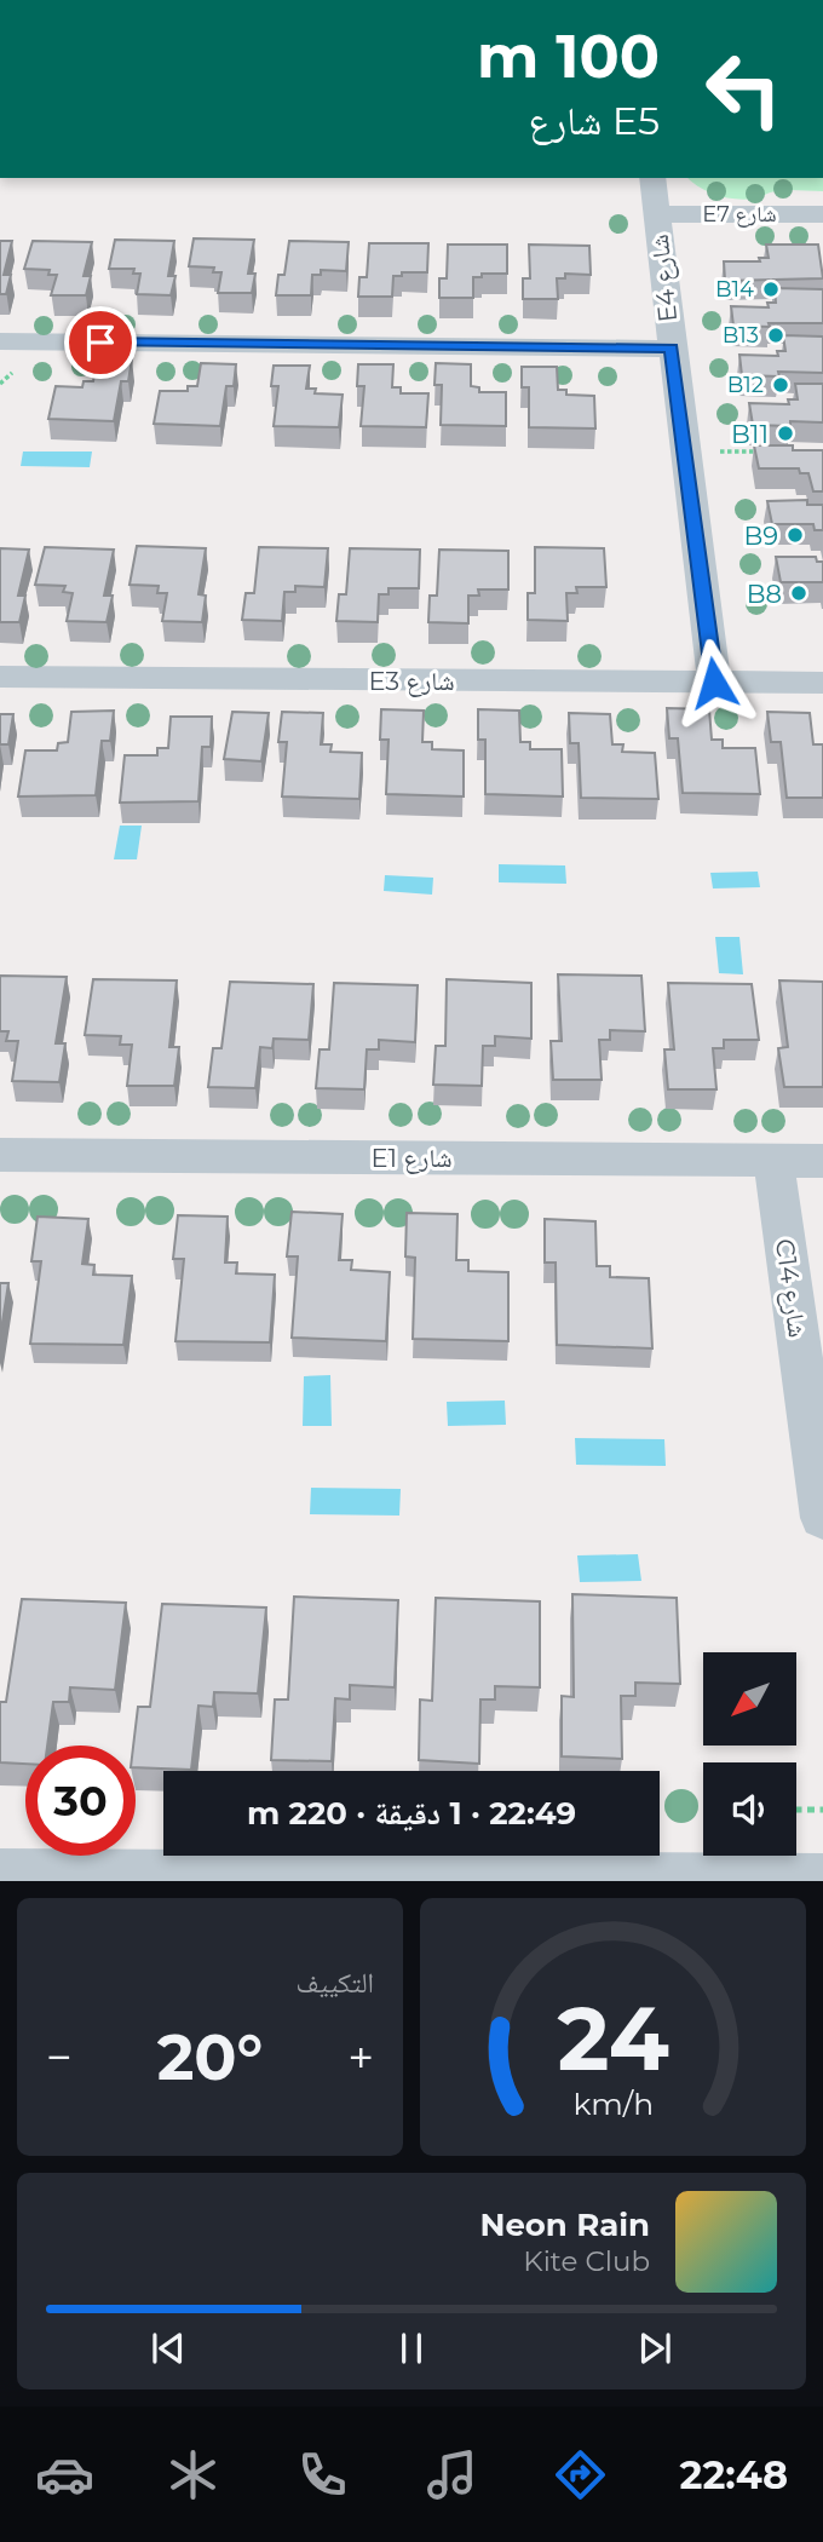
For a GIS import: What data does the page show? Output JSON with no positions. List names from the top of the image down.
{
  "streets": {
    "street": [
      "E7 شارع",
      "E4 شارع",
      "E3 شارع",
      "E1 شارع",
      "C14 شارع"
    ]
  },
  "crossings": [
    ["E7 شارع", "E4 شارع"],
    ["E4 شارع", "E3 شارع"],
    ["E1 شارع", "C14 شارع"]
  ],
  "places": [
    "B14",
    "B13",
    "B12",
    "B11",
    "B9",
    "B8"
  ],
  "north": "bottom left",
  "page": {
    "turn": ["100 m", "E5 شارع"],
    "limit": "30",
    "trip": "22:49 · 1 دقيقة · 220 m",
    "tile": "التكييف",
    "heat": ["−", "20°", "+"],
    "song": ["Neon Rain", "Kite Club"],
    "tabs": "22:48",
    "gauge": ["24", "km/h"]
  }
}
